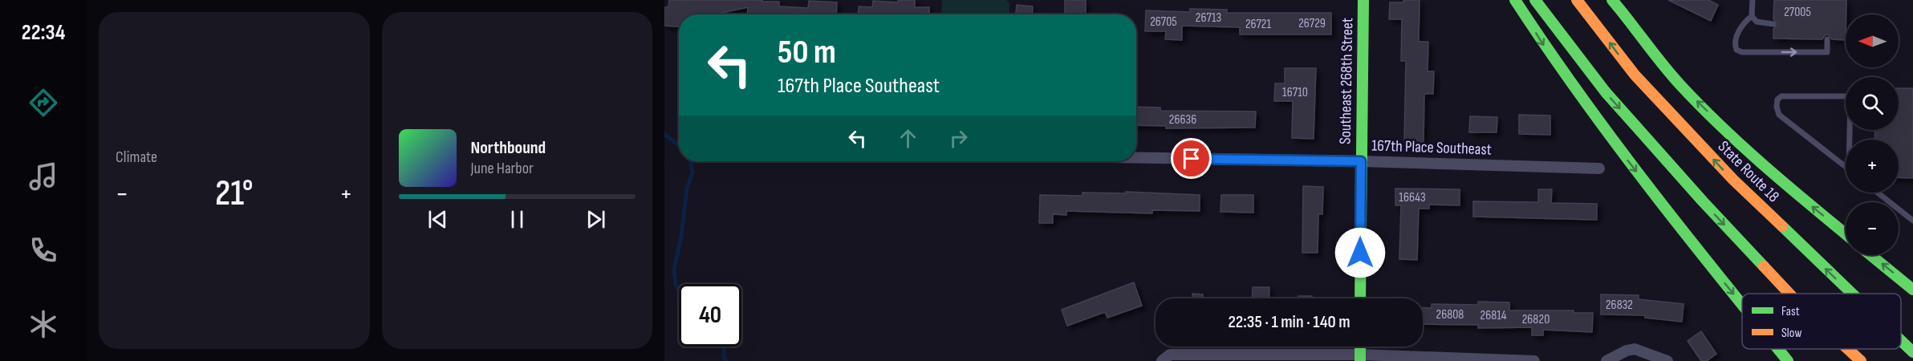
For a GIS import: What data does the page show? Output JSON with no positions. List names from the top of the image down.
{
  "streets": {
    "main road": ["Southeast 268th Street", "State Route 18"],
    "street": ["167th Place Southeast"]
  },
  "crossings": [
    ["Southeast 268th Street", "167th Place Southeast"]
  ],
  "house_numbers": [
    "27005",
    "26713",
    "26705",
    "26729",
    "26721",
    "16710",
    "26636",
    "16643",
    "26832",
    "26808",
    "26814",
    "26820"
  ],
  "legend": ["Fast", "Slow"],
  "north": "left",
  "page": {
    "tabs": "22:34",
    "tile": "Climate",
    "map_buttons": ["+", "−"],
    "turn": ["50 m", "167th Place Southeast"],
    "song": ["Northbound", "June Harbor"],
    "heat": ["−", "21°", "+"],
    "limit": "40",
    "trip": "22:35 · 1 min · 140 m"
  }
}
